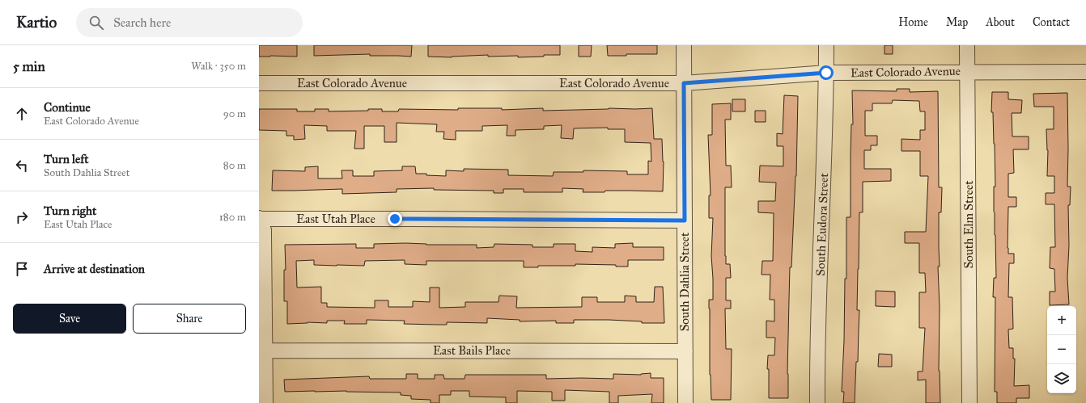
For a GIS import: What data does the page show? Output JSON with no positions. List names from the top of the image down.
{
  "streets": {
    "street": [
      "East Colorado Avenue",
      "East Utah Place",
      "South Eudora Street",
      "South Elm Street",
      "South Dahlia Street",
      "East Bails Place"
    ]
  },
  "crossings": [
    ["East Colorado Avenue", "South Eudora Street"],
    ["East Colorado Avenue", "South Elm Street"],
    ["East Colorado Avenue", "South Dahlia Street"],
    ["East Utah Place", "South Dahlia Street"],
    ["South Dahlia Street", "East Bails Place"]
  ],
  "page": {
    "header": "Kartio",
    "search": "Search here",
    "nav": [
      "Home",
      "Map",
      "About",
      "Contact"
    ],
    "heading": ["5 min", "Walk · 350 m"],
    "list": [
      ["Continue", "East Colorado Avenue", "90 m"],
      ["Turn left", "South Dahlia Street", "80 m"],
      ["Turn right", "East Utah Place", "180 m"],
      "Arrive at destination"
    ],
    "buttons": ["Save", "Share"],
    "map_buttons": ["+", "−"]
  }
}
